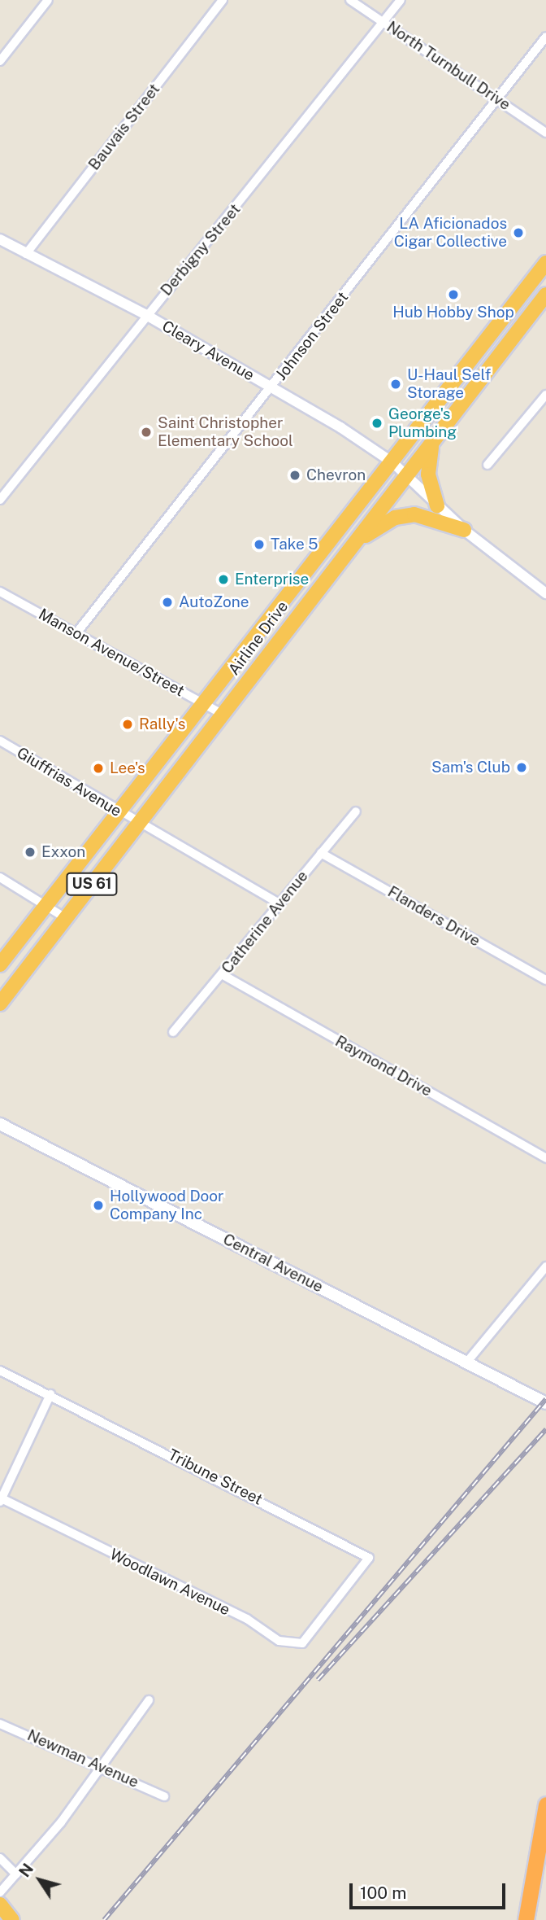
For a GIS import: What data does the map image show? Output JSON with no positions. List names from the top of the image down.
{
  "streets": {
    "highway": ["Airline Drive", "US 61"],
    "main road": ["Central Avenue"],
    "street": [
      "North Turnbull Drive",
      "Bauvais Street",
      "Derbigny Street",
      "Johnson Street",
      "Cleary Avenue",
      "Manson Avenue/Street",
      "Giuffrias Avenue",
      "Flanders Drive",
      "Catherine Avenue",
      "Raymond Drive",
      "Tribune Street",
      "Woodlawn Avenue",
      "Newman Avenue"
    ]
  },
  "crossings": [
    ["North Turnbull Drive", "Derbigny Street"],
    ["North Turnbull Drive", "Johnson Street"],
    ["Bauvais Street", "Cleary Avenue"],
    ["Derbigny Street", "Cleary Avenue"],
    ["Johnson Street", "Cleary Avenue"],
    ["Johnson Street", "Manson Avenue/Street"],
    ["Cleary Avenue", "Airline Drive"],
    ["Airline Drive", "Manson Avenue/Street"],
    ["Airline Drive", "Giuffrias Avenue"],
    ["Giuffrias Avenue", "Catherine Avenue"],
    ["Flanders Drive", "Catherine Avenue"],
    ["Catherine Avenue", "Raymond Drive"],
    ["Tribune Street", "Woodlawn Avenue"]
  ],
  "places": [
    "LA Aficionados Cigar Collective",
    "Hub Hobby Shop",
    "U-Haul Self Storage",
    "George's Plumbing",
    "Saint Christopher Elementary School",
    "Chevron",
    "Take 5",
    "Enterprise",
    "AutoZone",
    "Rally's",
    "Sam's Club",
    "Lee's",
    "Exxon",
    "Hollywood Door Company Inc"
  ],
  "scale_bar": "100 m",
  "north": "top left"
}
